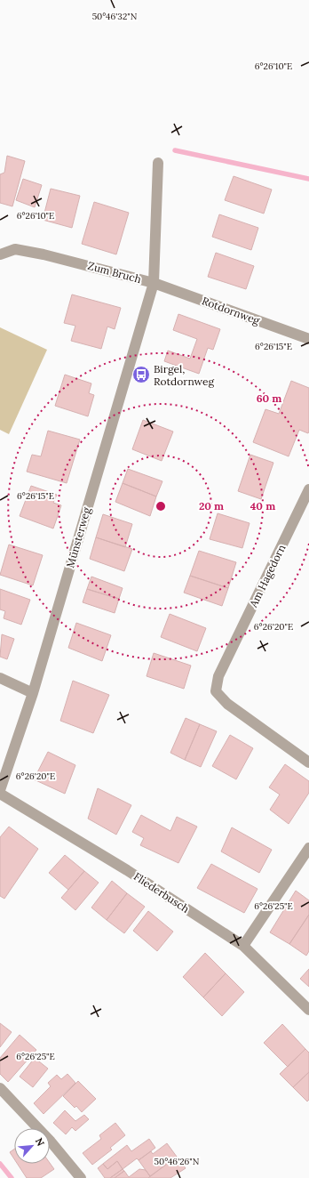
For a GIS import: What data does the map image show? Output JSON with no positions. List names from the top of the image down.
{
  "streets": {
    "street": [
      "Zum Bruch",
      "Rotdornweg",
      "Münsterweg",
      "Am Hagedorn",
      "Fliederbusch"
    ]
  },
  "crossings": [
    ["Zum Bruch", "Rotdornweg"],
    ["Zum Bruch", "Münsterweg"],
    ["Rotdornweg", "Münsterweg"]
  ],
  "places": {
    "bus stop": ["Birgel, Rotdornweg"]
  },
  "north": "top right",
  "coordinates": [
    "50°46'32\"N",
    "6°26'10\"E",
    "6°26'15\"E",
    "6°26'20\"E",
    "6°26'25\"E",
    "50°46'26\"N"
  ],
  "rings": ["60 m", "20 m", "40 m"]
}
